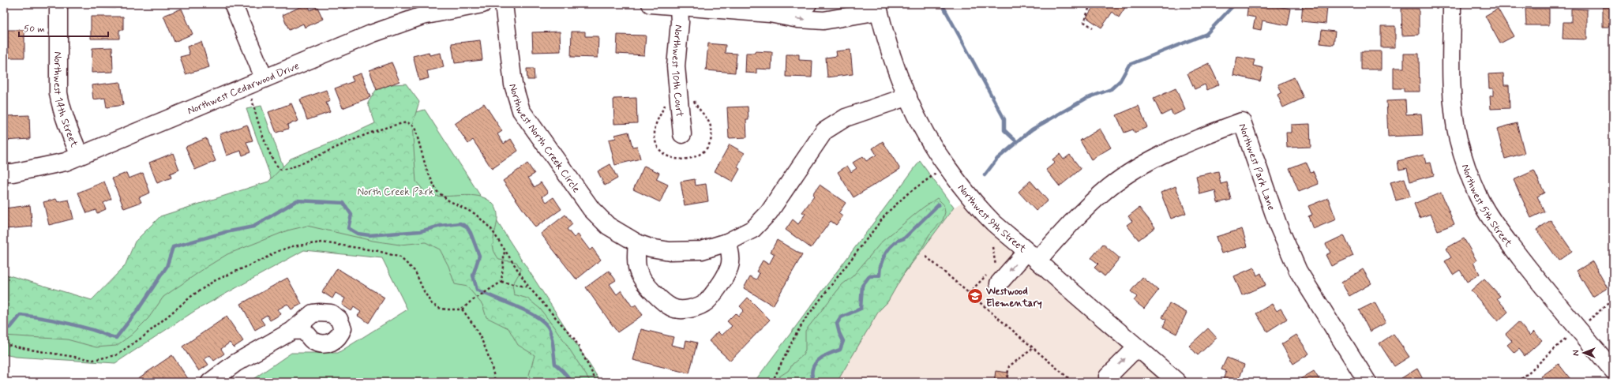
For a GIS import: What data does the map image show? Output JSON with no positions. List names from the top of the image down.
{
  "streets": {
    "street": [
      "Northwest 10th Court",
      "Northwest Cedarwood Drive",
      "Northwest 14th Street",
      "Northwest North Creek Circle",
      "Northwest Park Lane",
      "Northwest 5th Street",
      "Northwest 9th Street"
    ]
  },
  "crossings": [
    ["Northwest Cedarwood Drive", "Northwest 14th Street"],
    ["Northwest North Creek Circle", "Northwest 9th Street"],
    ["Northwest Park Lane", "Northwest 9th Street"]
  ],
  "parks": ["North Creek Park"],
  "places": {
    "school or university": ["Westwood Elementary"]
  },
  "scale_bar": "50 m",
  "north": "left"
}
